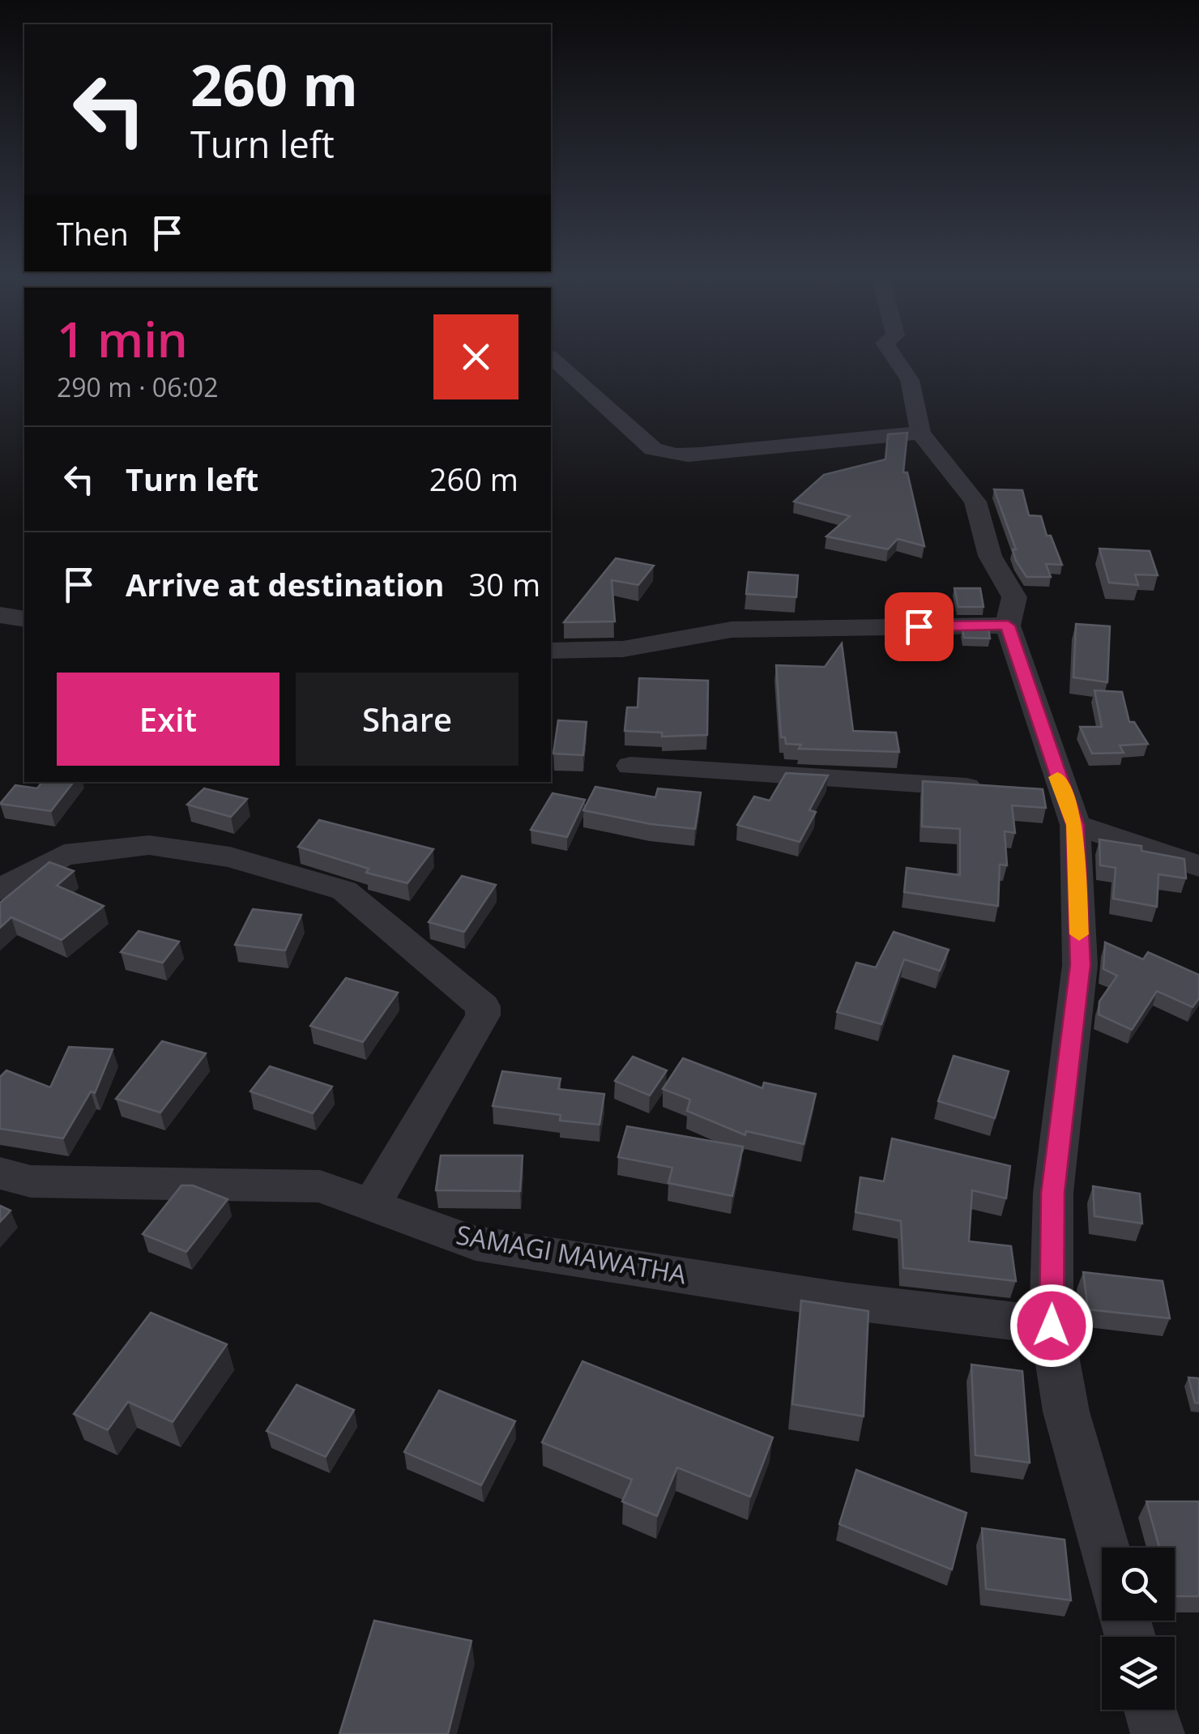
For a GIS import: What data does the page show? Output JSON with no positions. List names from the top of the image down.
{
  "streets": {
    "street": ["SAMAGI MAWATHA"]
  },
  "page": {
    "turn": ["260 m", "Turn left"],
    "then": "Then",
    "heading": ["1 min", "290 m · 06:02"],
    "list": [
      {
        "name": "Turn left",
        "value": "260 m"
      },
      {
        "name": "Arrive at destination",
        "value": "30 m"
      }
    ],
    "buttons": ["Exit", "Share"]
  }
}
